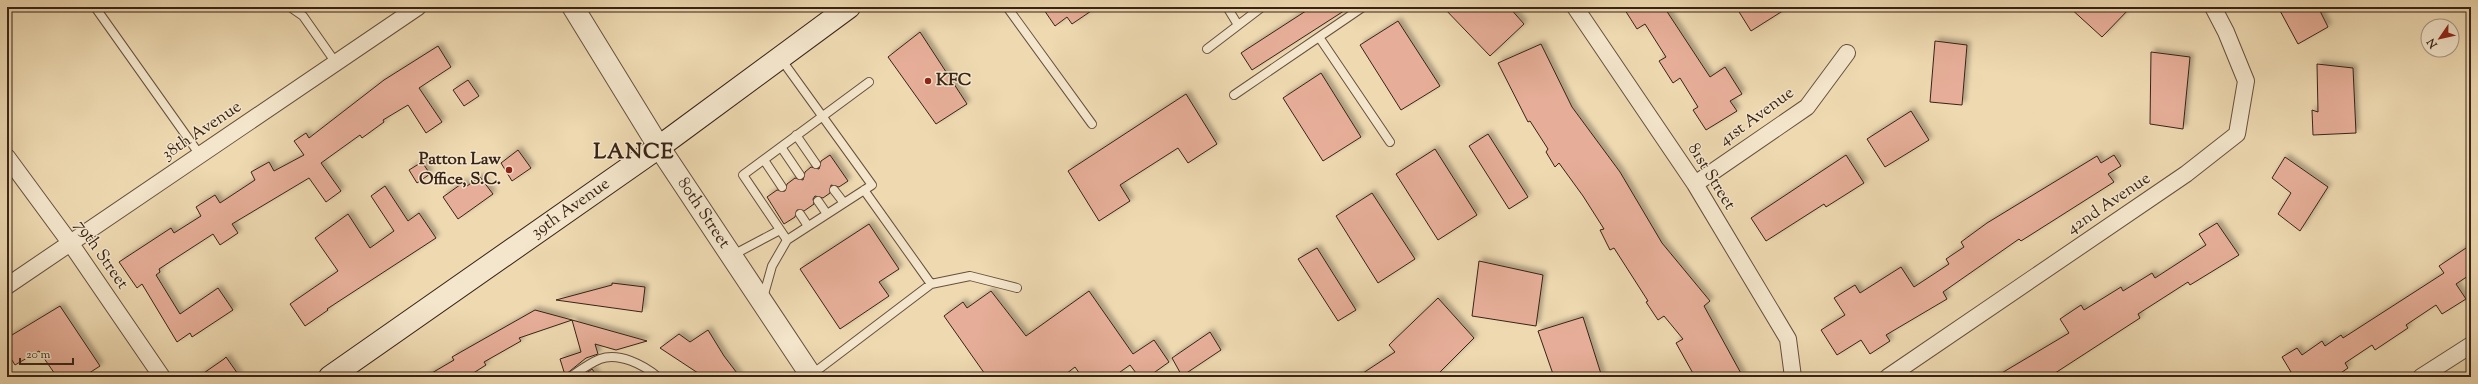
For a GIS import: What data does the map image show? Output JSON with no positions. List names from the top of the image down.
{
  "streets": {
    "main road": ["39th Avenue"],
    "street": [
      "41st Avenue",
      "38th Avenue",
      "81st Street",
      "42nd Avenue",
      "80th Street",
      "79th Street"
    ]
  },
  "crossings": [
    ["41st Avenue", "81st Street"],
    ["38th Avenue", "79th Street"],
    ["39th Avenue", "80th Street"]
  ],
  "districts": ["LANCE"],
  "places": ["KFC", "Patton Law Office, S.C."],
  "scale_bar": "20 m",
  "north": "bottom left"
}
